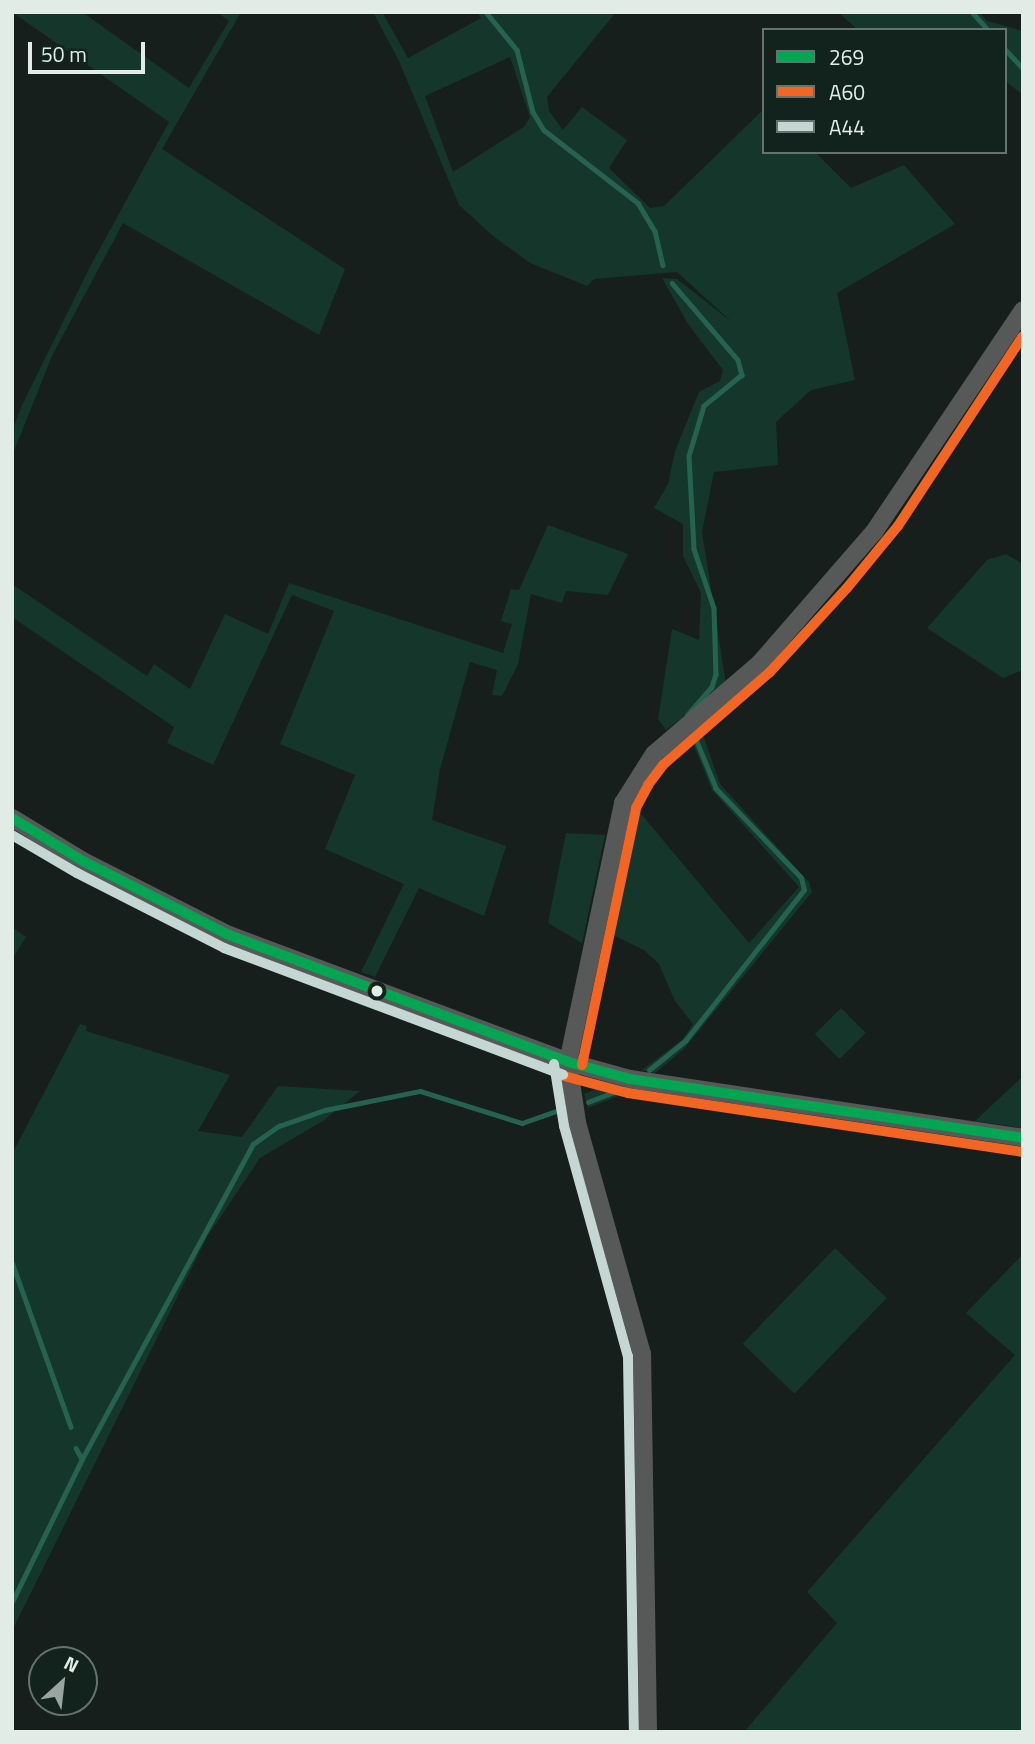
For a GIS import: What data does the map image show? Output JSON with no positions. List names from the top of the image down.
{
  "lines": ["transit line A60", "transit line 269", "transit line A44"],
  "legend": ["269", "A60", "A44"],
  "scale_bar": "50 m",
  "north": "top right"
}
